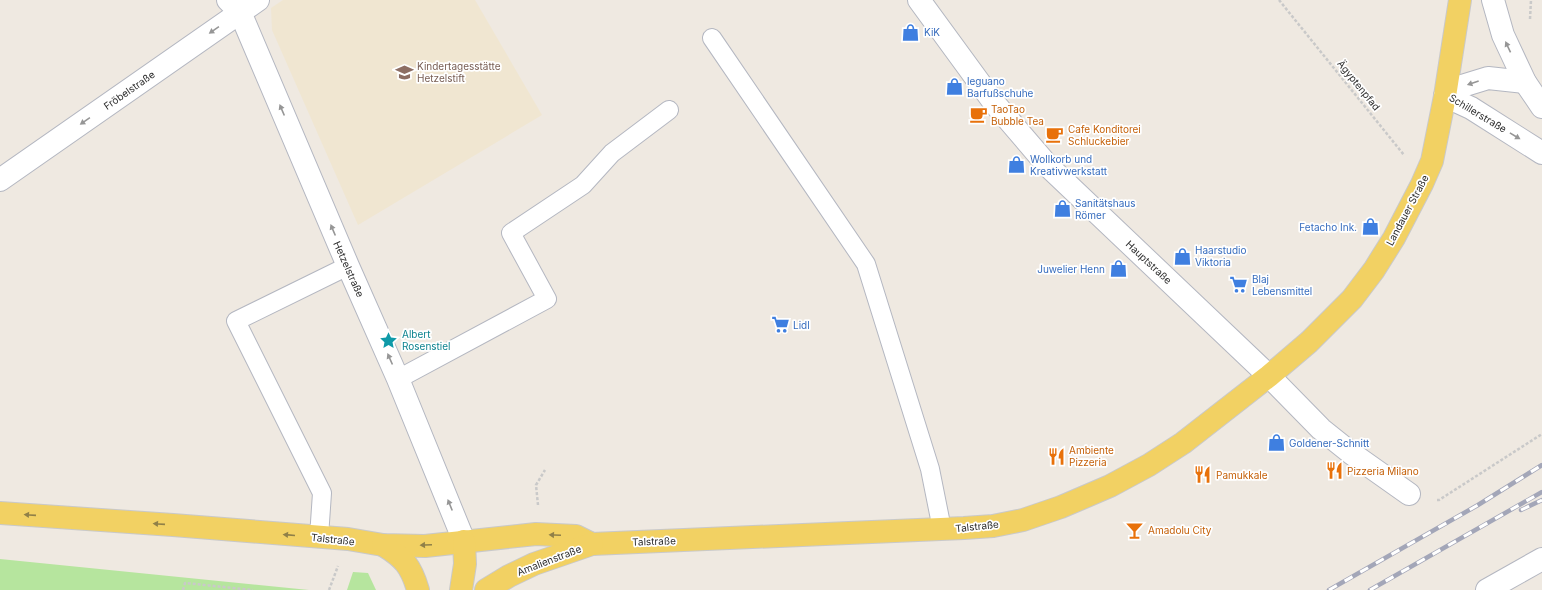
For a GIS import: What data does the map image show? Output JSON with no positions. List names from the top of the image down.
{
  "streets": {
    "main road": ["Landauer Straße", "Talstraße", "Amalienstraße"],
    "street": [
      "Fröbelstraße",
      "Schillerstraße",
      "Hauptstraße",
      "Hetzelstraße"
    ],
    "path": ["Ägyptenpfad"]
  },
  "crossings": [
    ["Ägyptenpfad", "Landauer Straße"],
    ["Fröbelstraße", "Hetzelstraße"],
    ["Schillerstraße", "Landauer Straße"],
    ["Landauer Straße", "Hauptstraße"],
    ["Landauer Straße", "Talstraße"],
    ["Hauptstraße", "Talstraße"],
    ["Hetzelstraße", "Talstraße"],
    ["Talstraße", "Amalienstraße"]
  ],
  "one_way": ["Fröbelstraße", "Hetzelstraße"],
  "places": {
    "shop": [
      "KiK",
      "leguano Barfußschuhe",
      "Wollkorb und Kreativwerkstatt",
      "Sanitätshaus Römer",
      "Fetacho Ink.",
      "Haarstudio Viktoria",
      "Juwelier Henn",
      "Goldener-Schnitt"
    ],
    "school or university": ["Kindertagesstätte Hetzelstift"],
    "cafe": ["TaoTao Bubble Tea", "Cafe Konditorei Schluckebier"],
    "supermarket": ["Blaj Lebensmittel", "Lidl"],
    "place": ["Albert Rosenstiel"],
    "restaurant": ["Ambiente Pizzeria", "Pizzeria Milano", "Pamukkale"],
    "bar": ["Amadolu City"]
  }
}
